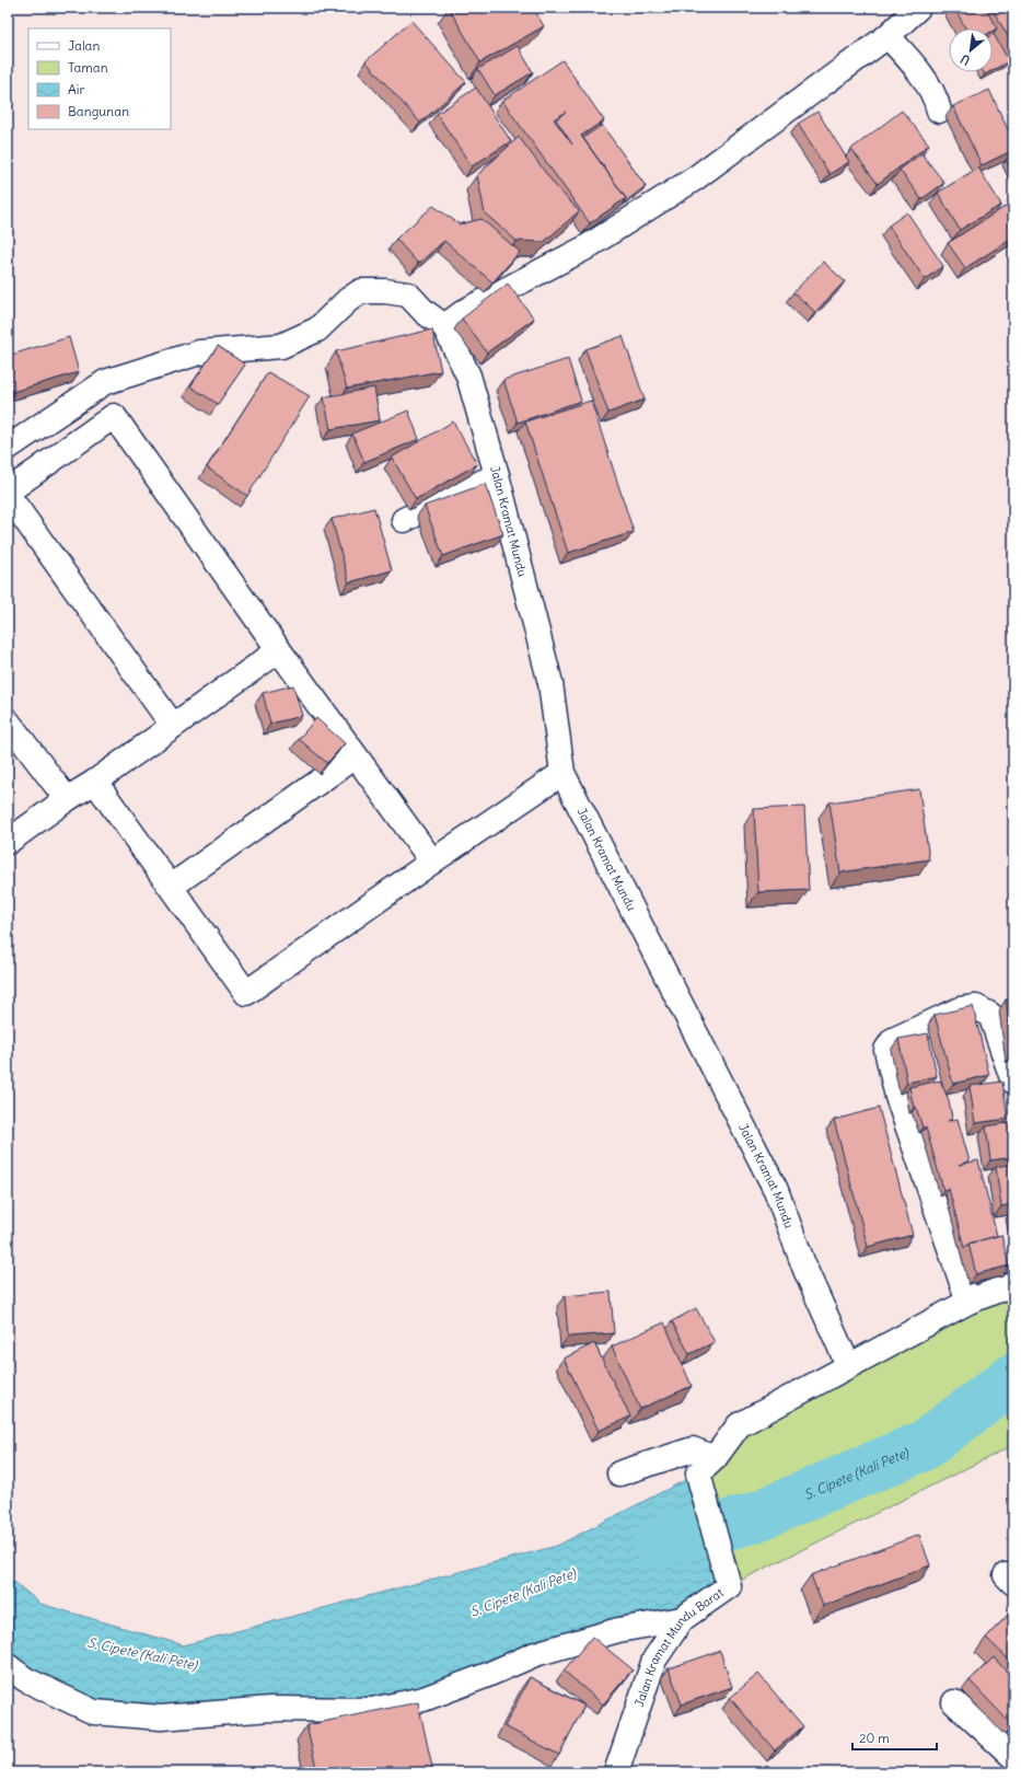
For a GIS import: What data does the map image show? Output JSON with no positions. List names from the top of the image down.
{
  "streets": {
    "street": ["Jalan Kramat Mundu", "Jalan Kramat Mundu Barat"]
  },
  "water": ["S. Cipete (Kali Pete)"],
  "legend": [
    "Jalan",
    "Taman",
    "Air",
    "Bangunan"
  ],
  "scale_bar": "20 m",
  "north": "bottom left"
}
